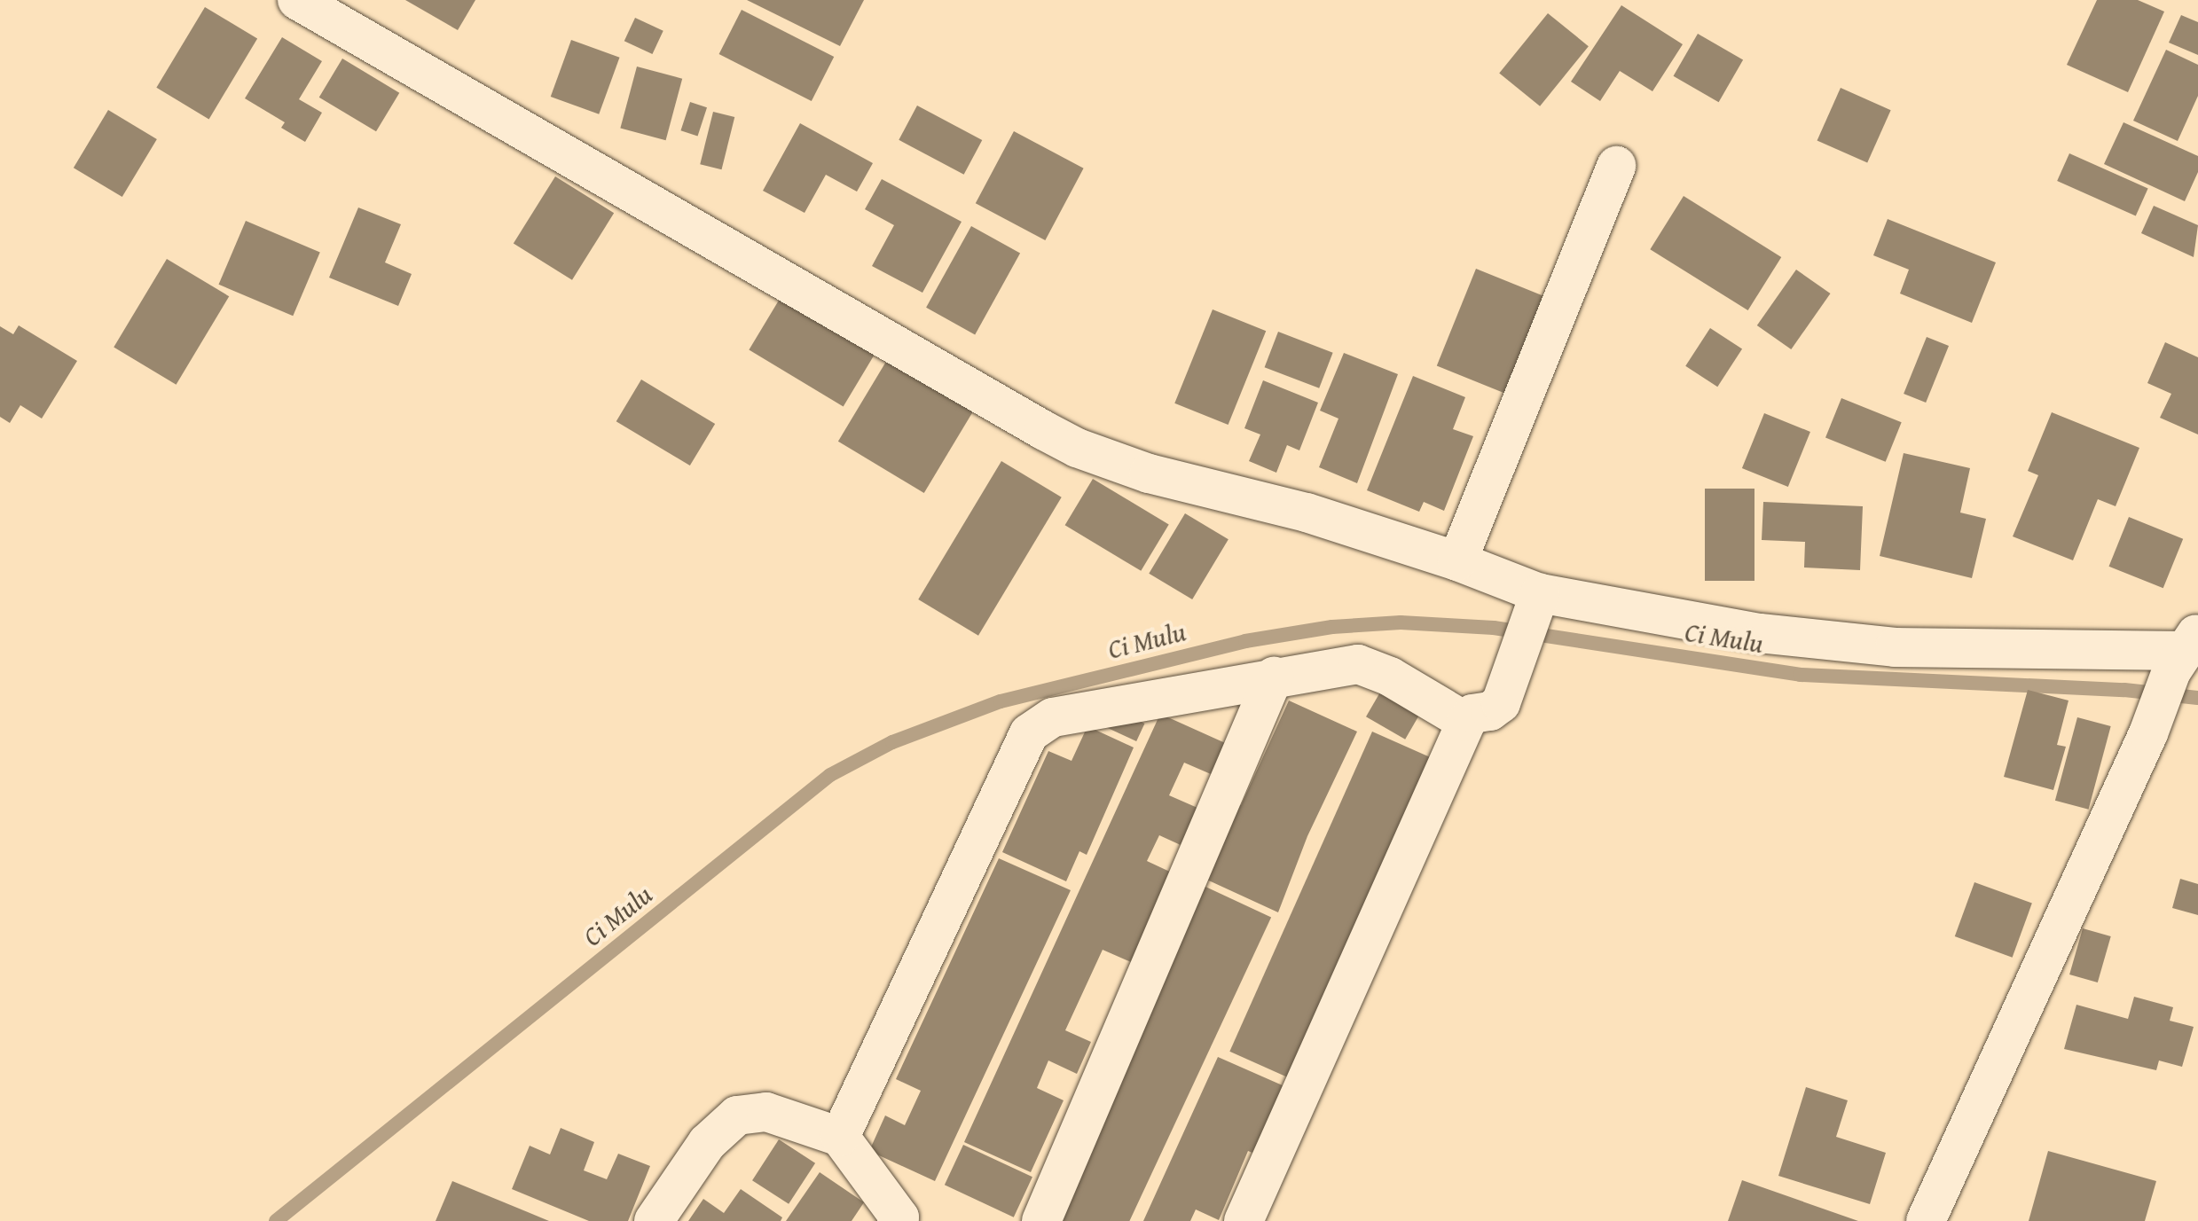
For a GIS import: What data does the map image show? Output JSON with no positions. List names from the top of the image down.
{
  "water": ["Ci Mulu"]
}
